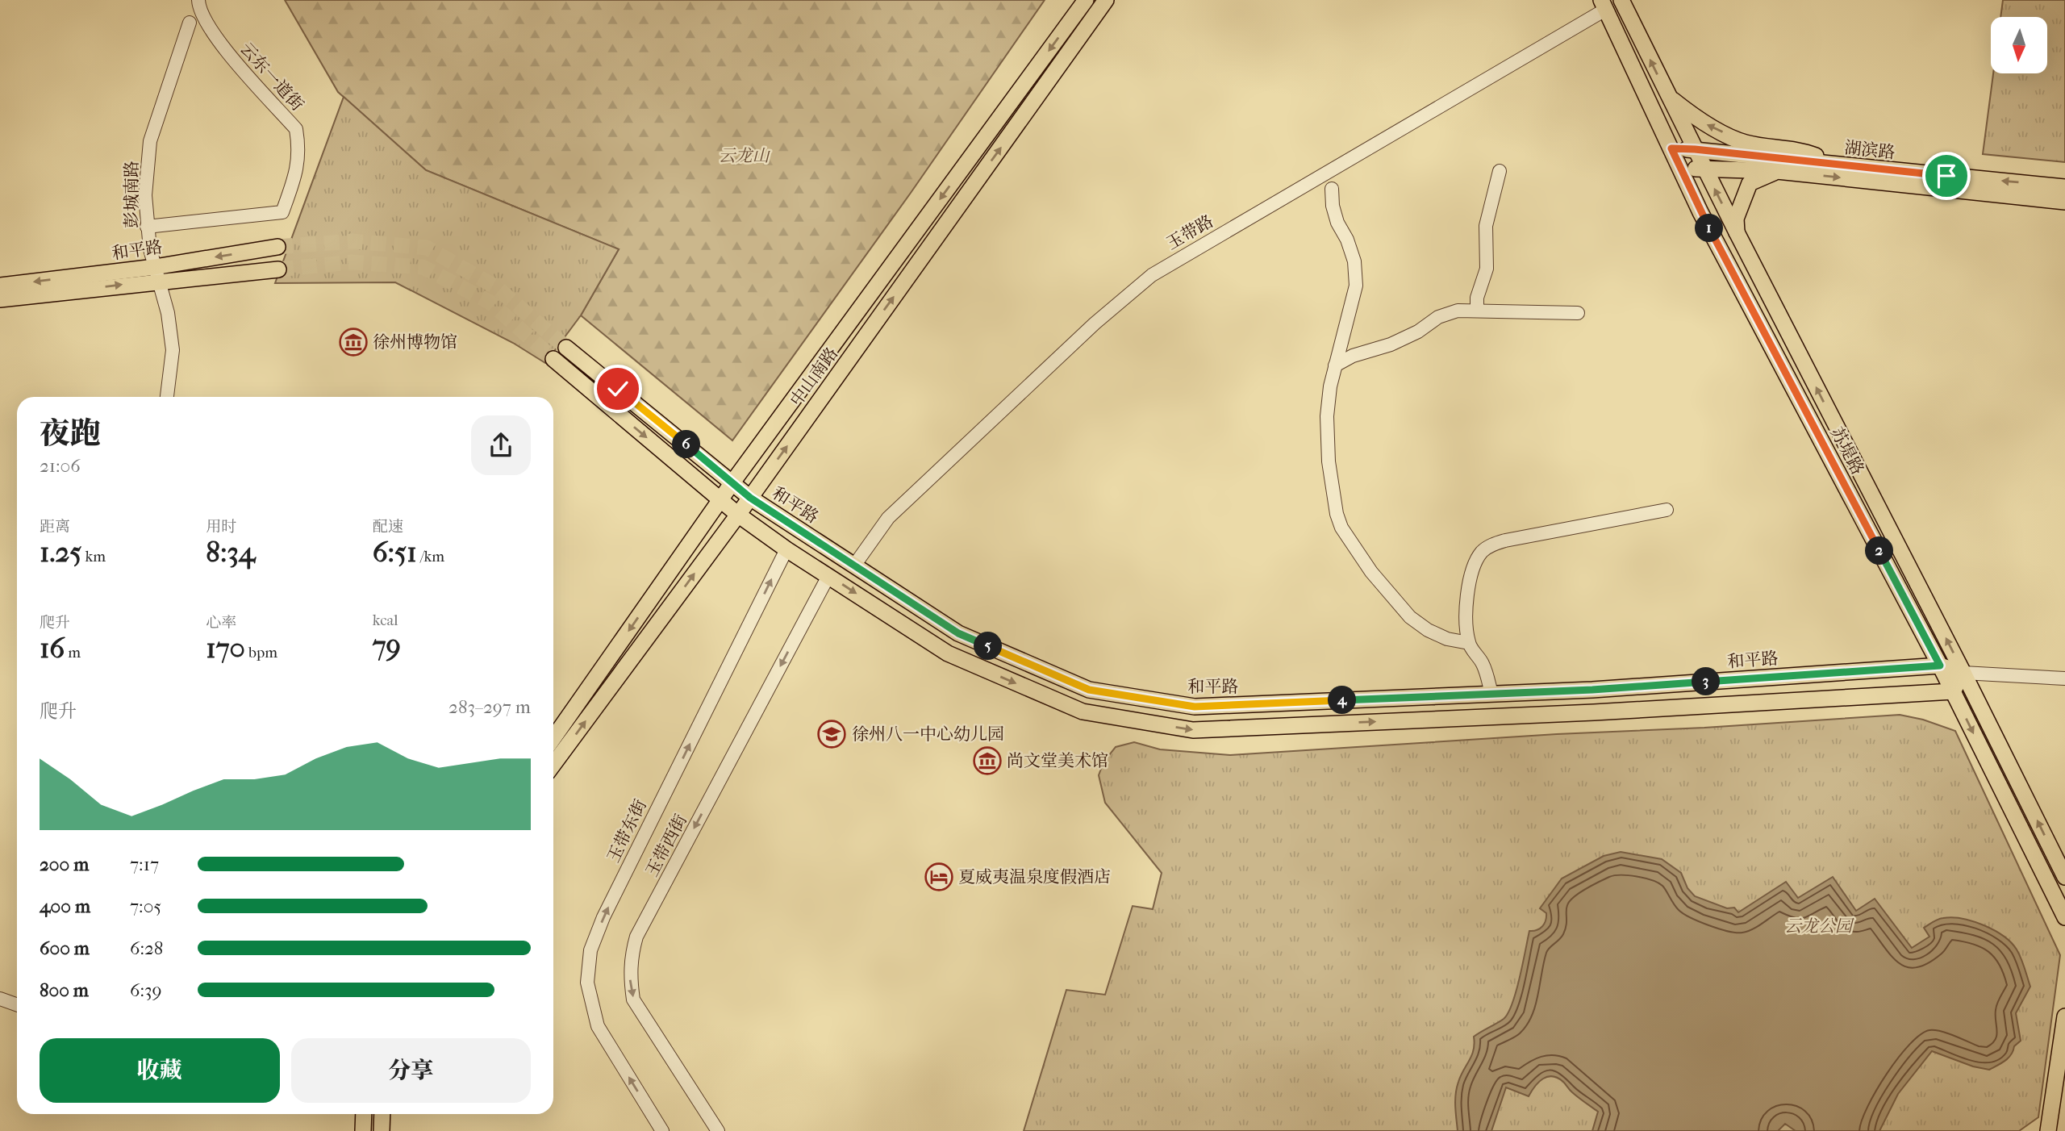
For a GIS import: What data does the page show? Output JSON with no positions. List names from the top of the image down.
{
  "streets": {
    "main road": [
      "湖滨路",
      "和平路",
      "中山南路",
      "苏堤路"
    ],
    "street": [
      "云东一道街",
      "彭城南路",
      "玉带路",
      "玉带东街",
      "玉带西街"
    ]
  },
  "crossings": [
    ["云东一道街", "彭城南路"],
    ["湖滨路", "苏堤路"],
    ["彭城南路", "和平路"],
    ["玉带路", "和平路"],
    ["玉带路", "苏堤路"],
    ["和平路", "中山南路"],
    ["和平路", "苏堤路"]
  ],
  "one_way": ["玉带东街", "玉带西街"],
  "parks": ["云龙山", "云龙公园"],
  "places": {
    "museum": ["徐州博物馆", "尚文堂美术馆"],
    "school or university": ["徐州八一中心幼儿园"],
    "hotel": ["夏威夷温泉度假酒店"]
  },
  "north": "bottom",
  "page": {
    "pins": [
      "1",
      "6",
      "2",
      "5",
      "3",
      "4"
    ],
    "heading": ["夜跑", "21:06"],
    "stats": [
      ["距离", "1.25 km"],
      ["用时", "8:34"],
      ["配速", "6:51 /km"],
      ["爬升", "16 m"],
      ["心率", "170 bpm"],
      ["kcal", "79"]
    ],
    "chart": ["爬升", "283–297 m"],
    "list": [
      {
        "name": "200 m",
        "note": "7:17"
      },
      {
        "name": "400 m",
        "note": "7:05"
      },
      {
        "name": "600 m",
        "note": "6:28"
      },
      {
        "name": "800 m",
        "note": "6:39"
      }
    ],
    "buttons": ["收藏", "分享"]
  }
}
